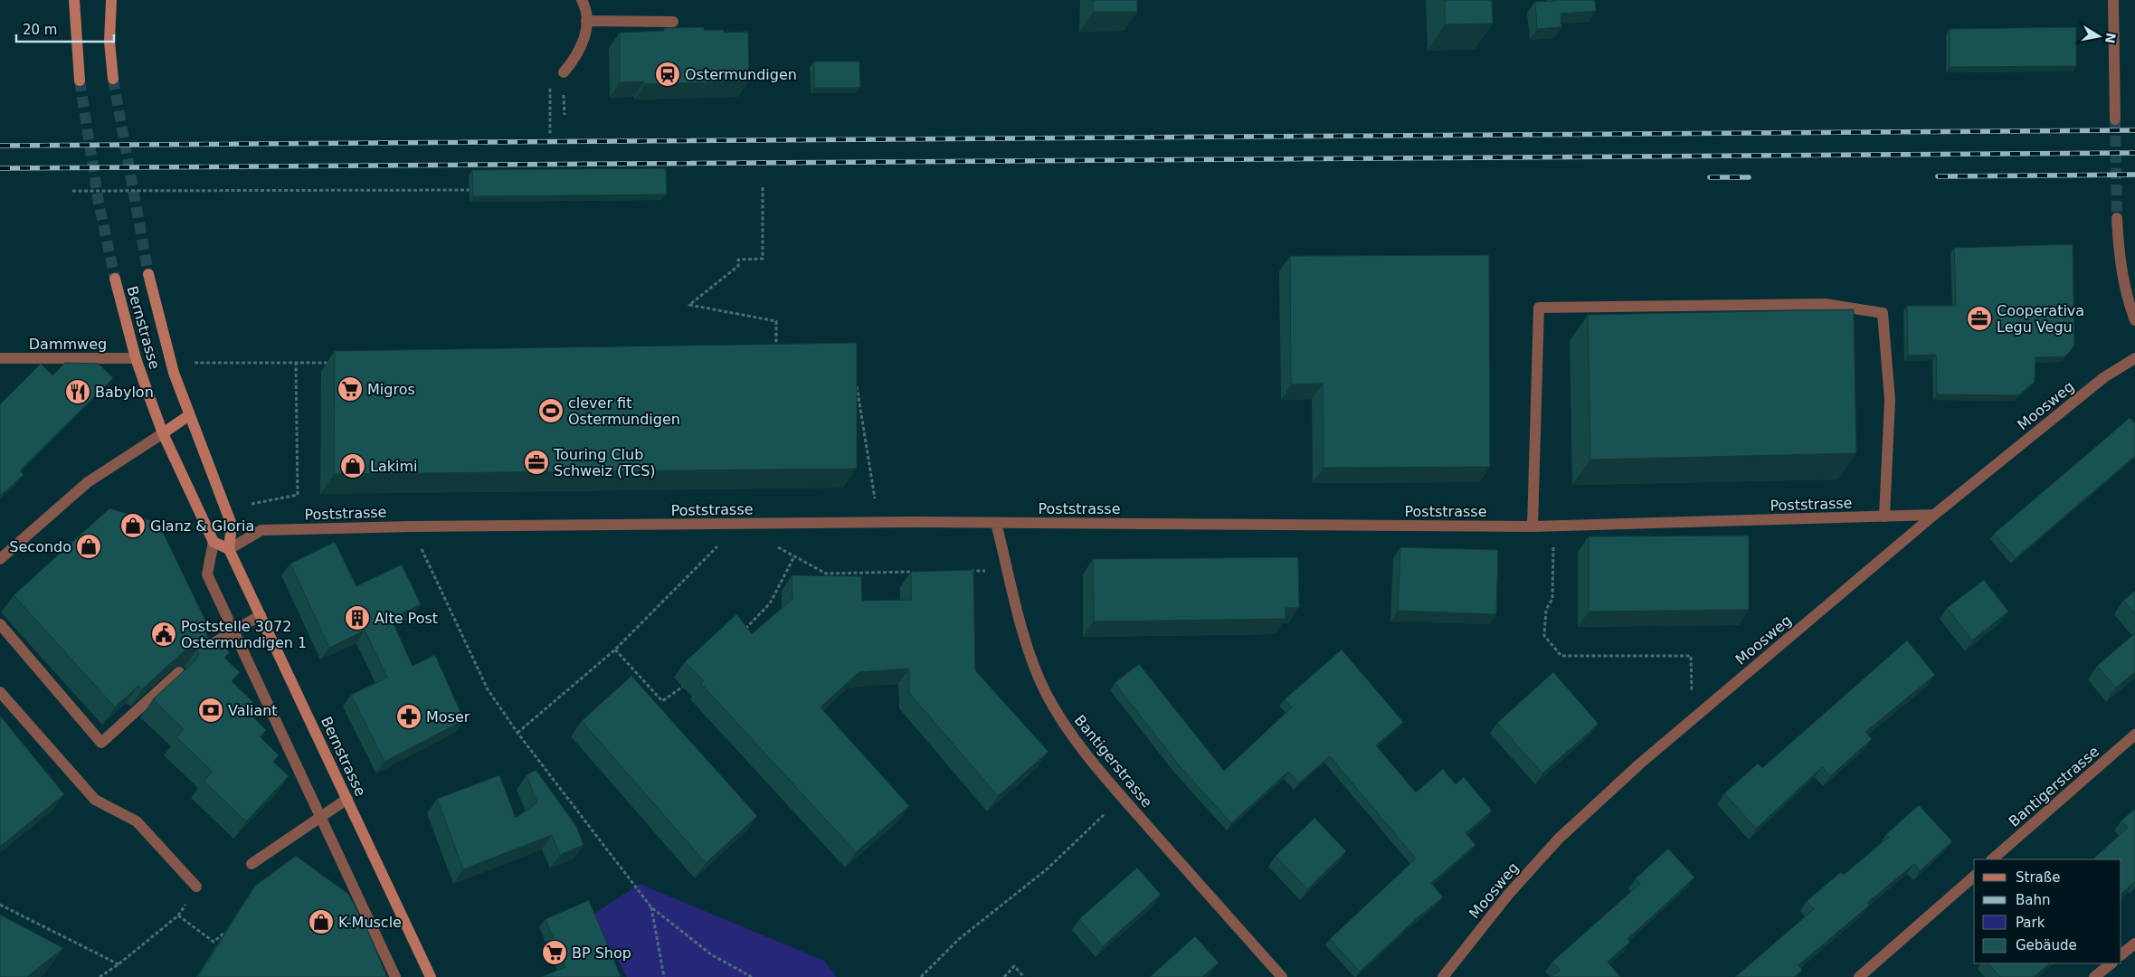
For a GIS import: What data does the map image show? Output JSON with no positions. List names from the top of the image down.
{
  "streets": {
    "main road": ["Bernstrasse"],
    "street": [
      "Dammweg",
      "Moosweg",
      "Poststrasse",
      "Bantigerstrasse"
    ]
  },
  "crossings": [
    ["Bernstrasse", "Dammweg"],
    ["Bernstrasse", "Poststrasse"],
    ["Moosweg", "Poststrasse"],
    ["Poststrasse", "Bantigerstrasse"]
  ],
  "places": {
    "station": ["Ostermundigen"],
    "office": ["Cooperativa Legu Vegu", "Touring Club Schweiz (TCS)"],
    "supermarket": ["Migros", "BP Shop"],
    "restaurant": ["Babylon"],
    "sports": ["clever fit Ostermundigen"],
    "shop": [
      "Lakimi",
      "Glanz & Gloria",
      "Secondo",
      "K-Muscle"
    ],
    "building": ["Alte Post"],
    "public building": ["Poststelle 3072 Ostermundigen 1"],
    "bank": ["Valiant"],
    "pharmacy": ["Moser"]
  },
  "legend": [
    "Straße",
    "Bahn",
    "Park",
    "Gebäude"
  ],
  "scale_bar": "20 m",
  "north": "right"
}
